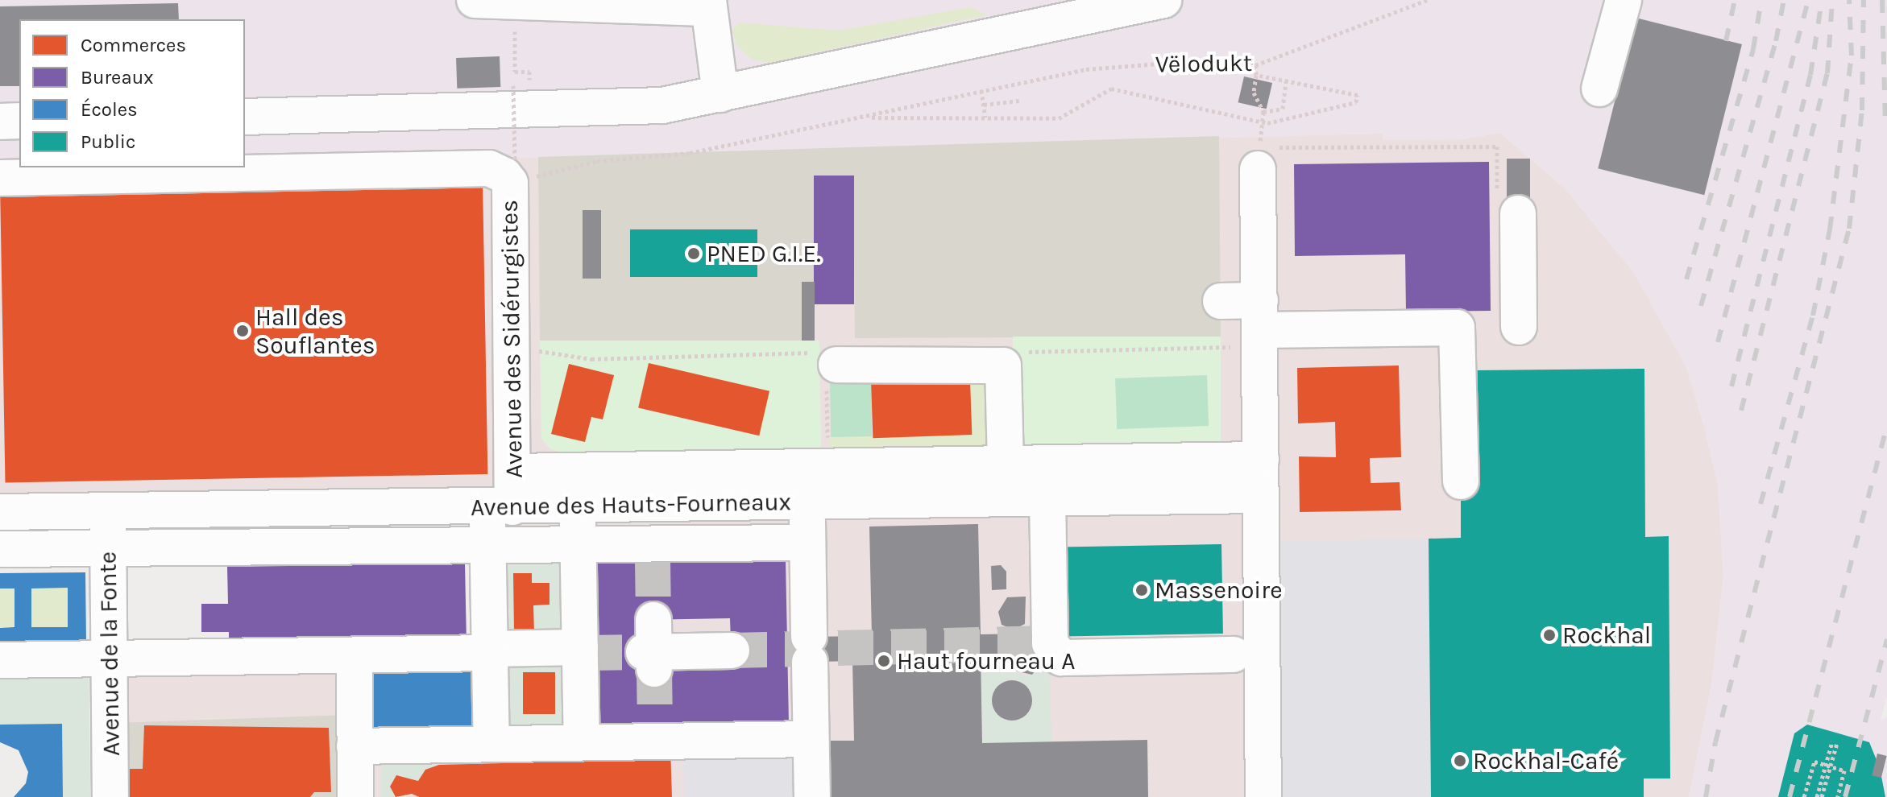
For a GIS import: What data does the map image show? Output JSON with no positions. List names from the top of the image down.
{
  "streets": {
    "street": ["Avenue des Sidérurgistes", "Avenue des Hauts-Fourneaux", "Avenue de la Fonte"],
    "path": ["Vëlodukt"]
  },
  "crossings": [
    ["Avenue des Sidérurgistes", "Avenue des Hauts-Fourneaux"],
    ["Avenue des Hauts-Fourneaux", "Avenue de la Fonte"]
  ],
  "places": [
    "PNED G.I.E.",
    "Hall des Souflantes",
    "Massenoire",
    "Rockhal",
    "Haut fourneau A",
    "Rockhal-Café"
  ],
  "legend": [
    "Commerces",
    "Bureaux",
    "Écoles",
    "Public"
  ]
}
